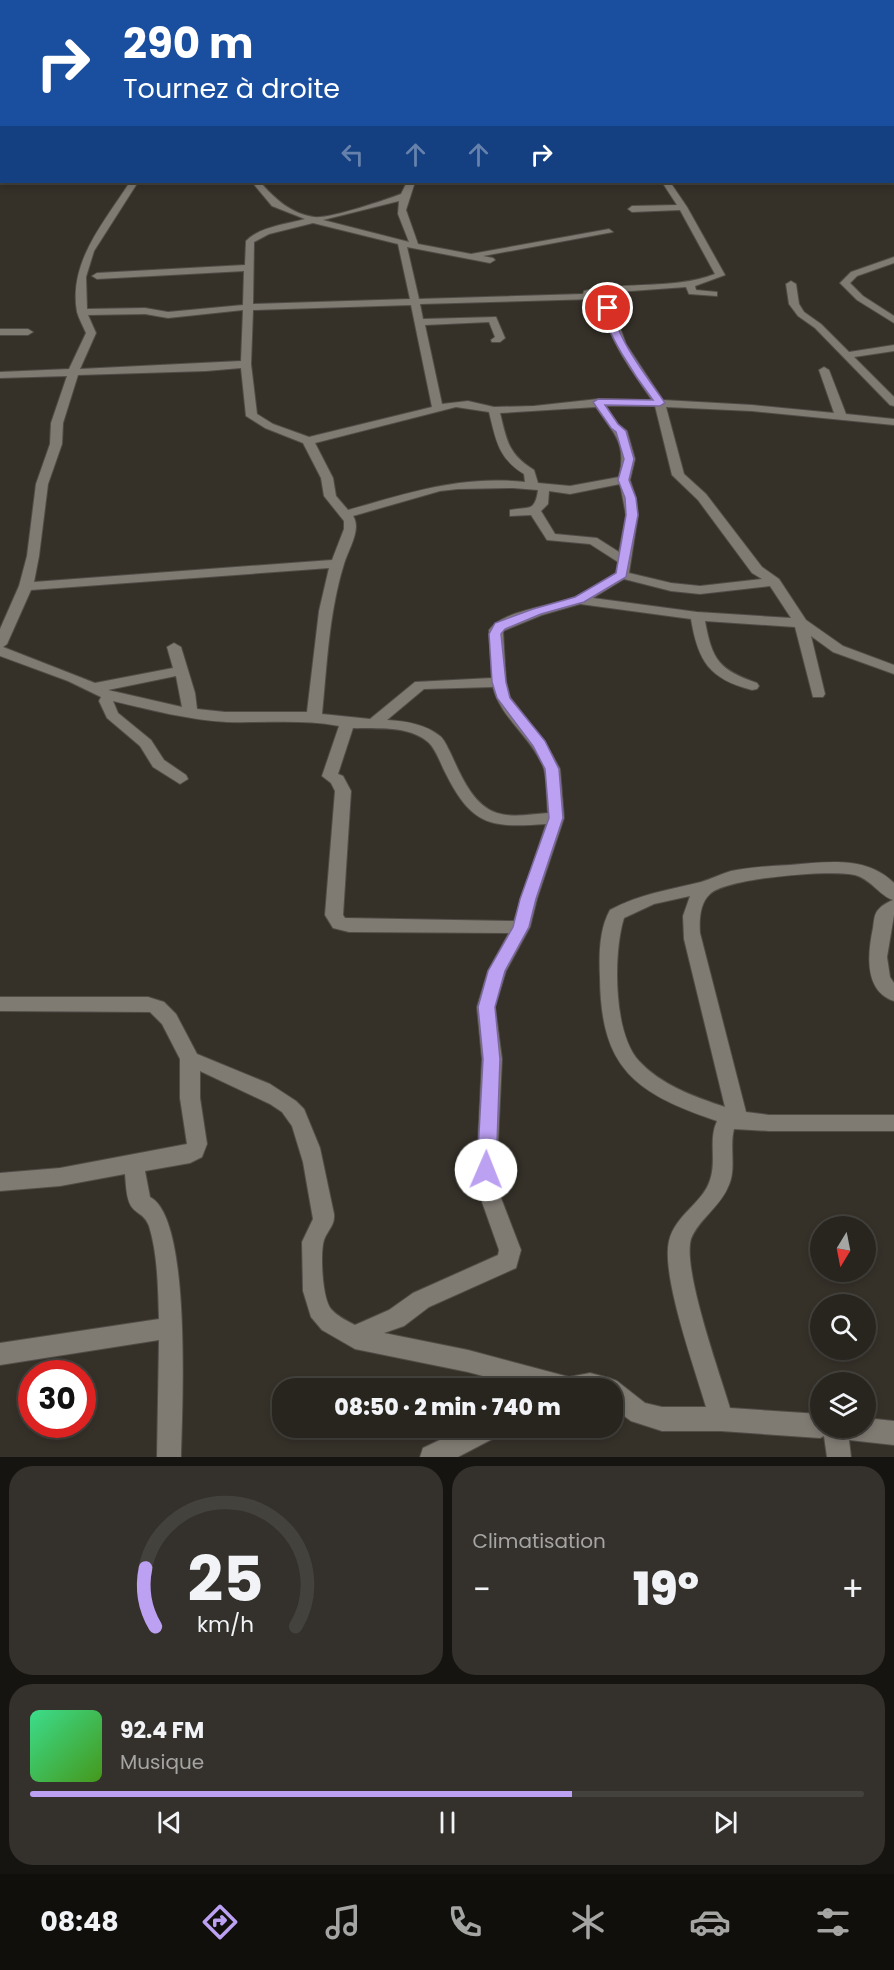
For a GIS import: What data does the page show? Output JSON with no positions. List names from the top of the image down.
{
  "north": "bottom",
  "page": {
    "turn": ["290 m", "Tournez à droite"],
    "limit": "30",
    "trip": "08:50 · 2 min · 740 m",
    "tile": "Climatisation",
    "heat": ["−", "19°", "+"],
    "song": ["92.4 FM", "Musique"],
    "tabs": "08:48",
    "gauge": ["25", "km/h"]
  }
}
